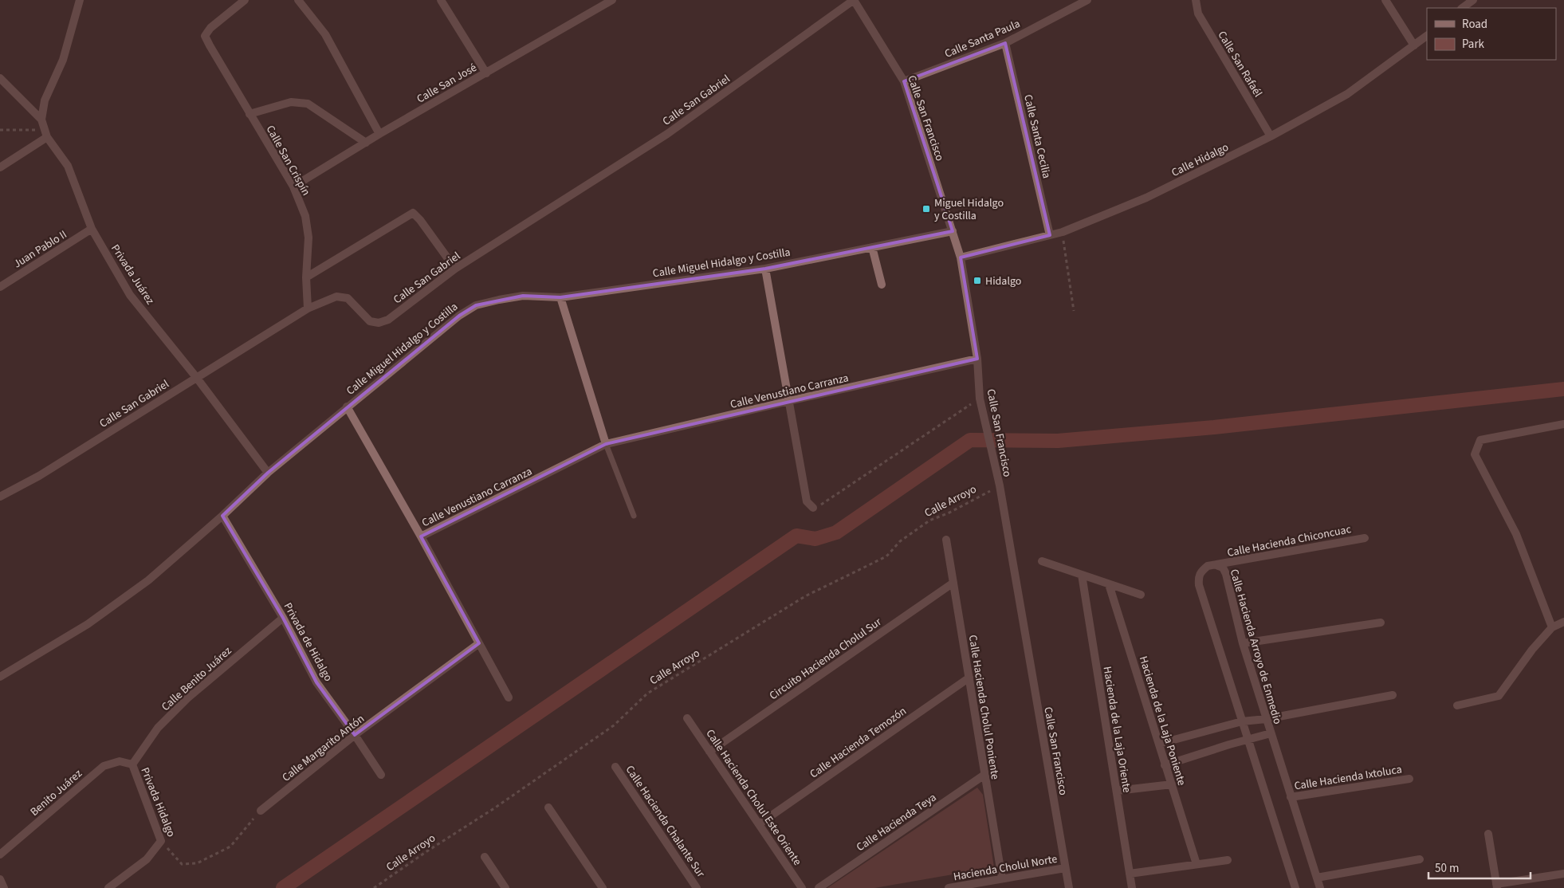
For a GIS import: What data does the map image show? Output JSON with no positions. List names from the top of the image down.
{
  "streets": {
    "street": [
      "Calle Santa Paula",
      "Calle San Rafaél",
      "Calle San José",
      "Calle San Gabriel",
      "Calle San Francisco",
      "Calle Santa Cecilia",
      "Calle Hidalgo",
      "Calle San Crispín",
      "Juan Pablo II",
      "Calle Miguel Hidalgo y Costilla",
      "Privada Juárez",
      "Calle Venustiano Carranza",
      "Calle Hacienda Chiconcuac",
      "Privada de Hidalgo",
      "Calle Hacienda Arroyo de Enmedio",
      "Circuito Hacienda Cholul Sur",
      "Calle Benito Juárez",
      "Calle Hacienda Cholul Poniente",
      "Hacienda de la Laja Poniente",
      "Hacienda de la Laja Oriente",
      "Calle Hacienda Temozón",
      "Calle Margarito Antón",
      "Calle Hacienda Ixtoluca",
      "Benito Juárez",
      "Calle Hacienda Cholul Este Oriente",
      "Privada Hidalgo",
      "Calle Hacienda Chalante Sur",
      "Calle Hacienda Teya",
      "Hacienda Cholul Norte"
    ],
    "path": ["Calle Arroyo"]
  },
  "crossings": [
    ["Calle Santa Paula", "Calle San Francisco"],
    ["Calle Santa Paula", "Calle Santa Cecilia"],
    ["Calle San Rafaél", "Calle Hidalgo"],
    ["Calle San José", "Calle San Crispín"],
    ["Calle San Gabriel", "Calle San Francisco"],
    ["Calle San Gabriel", "Calle San Crispín"],
    ["Calle San Gabriel", "Privada Juárez"],
    ["Calle San Francisco", "Calle Hidalgo"],
    ["Calle San Francisco", "Calle Miguel Hidalgo y Costilla"],
    ["Calle San Francisco", "Calle Venustiano Carranza"],
    ["Calle San Francisco", "Calle Arroyo"],
    ["Calle San Francisco", "Hacienda Cholul Norte"],
    ["Calle Santa Cecilia", "Calle Hidalgo"],
    ["Juan Pablo II", "Privada Juárez"],
    ["Calle Miguel Hidalgo y Costilla", "Privada Juárez"],
    ["Calle Miguel Hidalgo y Costilla", "Calle Venustiano Carranza"],
    ["Calle Miguel Hidalgo y Costilla", "Privada de Hidalgo"],
    ["Calle Venustiano Carranza", "Calle Margarito Antón"],
    ["Calle Hacienda Chiconcuac", "Calle Hacienda Arroyo de Enmedio"],
    ["Privada de Hidalgo", "Calle Benito Juárez"],
    ["Privada de Hidalgo", "Calle Margarito Antón"],
    ["Calle Hacienda Arroyo de Enmedio", "Calle Hacienda Ixtoluca"],
    ["Circuito Hacienda Cholul Sur", "Calle Hacienda Cholul Poniente"],
    ["Circuito Hacienda Cholul Sur", "Calle Hacienda Cholul Este Oriente"],
    ["Calle Benito Juárez", "Benito Juárez"],
    ["Calle Benito Juárez", "Privada Hidalgo"],
    ["Calle Hacienda Cholul Poniente", "Calle Hacienda Temozón"],
    ["Calle Hacienda Cholul Poniente", "Calle Hacienda Teya"],
    ["Calle Hacienda Cholul Poniente", "Hacienda Cholul Norte"],
    ["Calle Hacienda Temozón", "Calle Hacienda Cholul Este Oriente"],
    ["Calle Margarito Antón", "Privada Hidalgo"],
    ["Benito Juárez", "Privada Hidalgo"]
  ],
  "places": {
    "transit": ["Miguel Hidalgo y Costilla", "Hidalgo"]
  },
  "legend": ["Road", "Park"],
  "scale_bar": "50 m"
}
